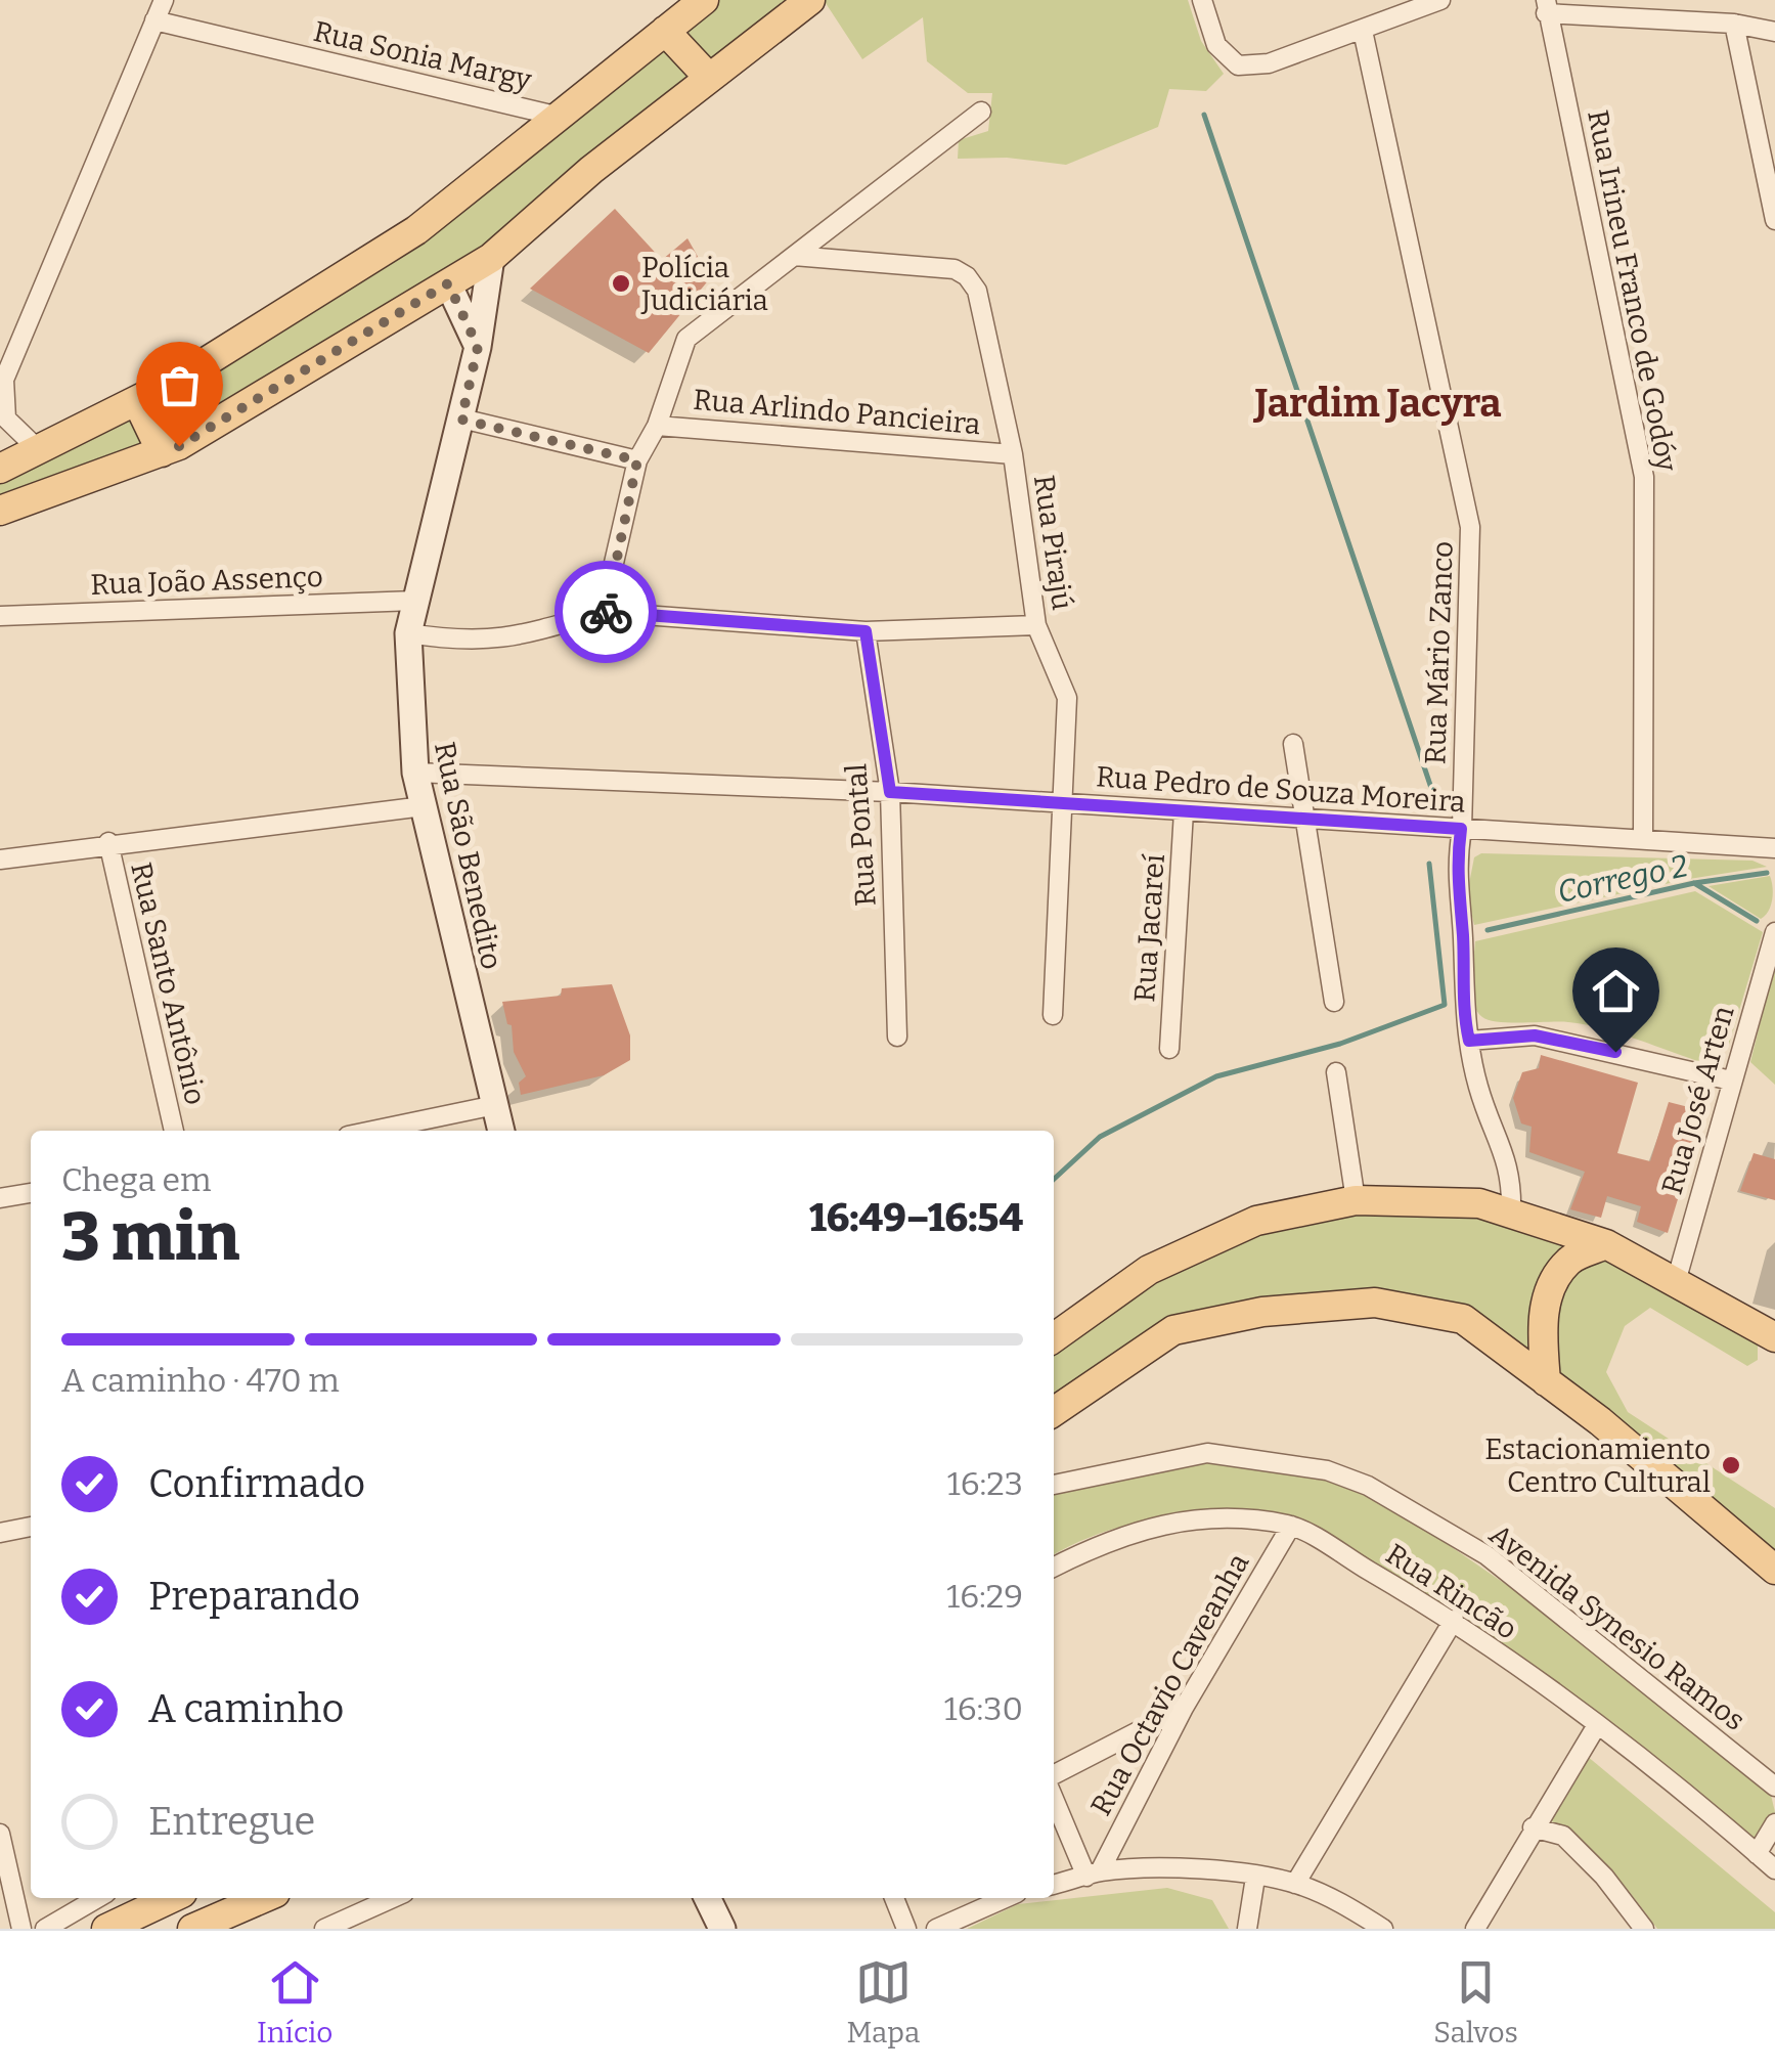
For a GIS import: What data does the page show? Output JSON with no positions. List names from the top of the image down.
{
  "streets": {
    "main road": ["Rua São Benedito"],
    "street": [
      "Rua Sonia Margy",
      "Rua Irineu Franco de Godóy",
      "Rua Arlindo Pancieira",
      "Rua Pirajú",
      "Rua João Assenço",
      "Rua Mário Zanco",
      "Rua Pedro de Souza Moreira",
      "Rua Pontal",
      "Rua Jacareí",
      "Rua Santo Antônio",
      "Rua José Arten",
      "Rua Rincão",
      "Avenida Synesio Ramos",
      "Rua Octavio Caveanha"
    ]
  },
  "crossings": [
    ["Rua Irineu Franco de Godóy", "Rua Pedro de Souza Moreira"],
    ["Rua Arlindo Pancieira", "Rua Pirajú"],
    ["Rua Pirajú", "Rua Pedro de Souza Moreira"],
    ["Rua João Assenço", "Rua São Benedito"],
    ["Rua Mário Zanco", "Rua Pedro de Souza Moreira"],
    ["Rua Pedro de Souza Moreira", "Rua Pontal"],
    ["Rua Pedro de Souza Moreira", "Rua São Benedito"],
    ["Rua Pedro de Souza Moreira", "Rua Jacareí"],
    ["Rua Rincão", "Rua Octavio Caveanha"]
  ],
  "districts": ["Jardim Jacyra"],
  "water": ["Corrego 2"],
  "places": ["Polícia Judiciária", "Estacionamiento Centro Cultural"],
  "page": {
    "heading": ["3 min", "Chega em", "16:49–16:54"],
    "bar": "A caminho · 470 m",
    "list": [
      ["Confirmado", "16:23"],
      ["Preparando", "16:29"],
      ["A caminho", "16:30"],
      "Entregue"
    ],
    "tabs": ["Início", "Mapa", "Salvos"]
  }
}
